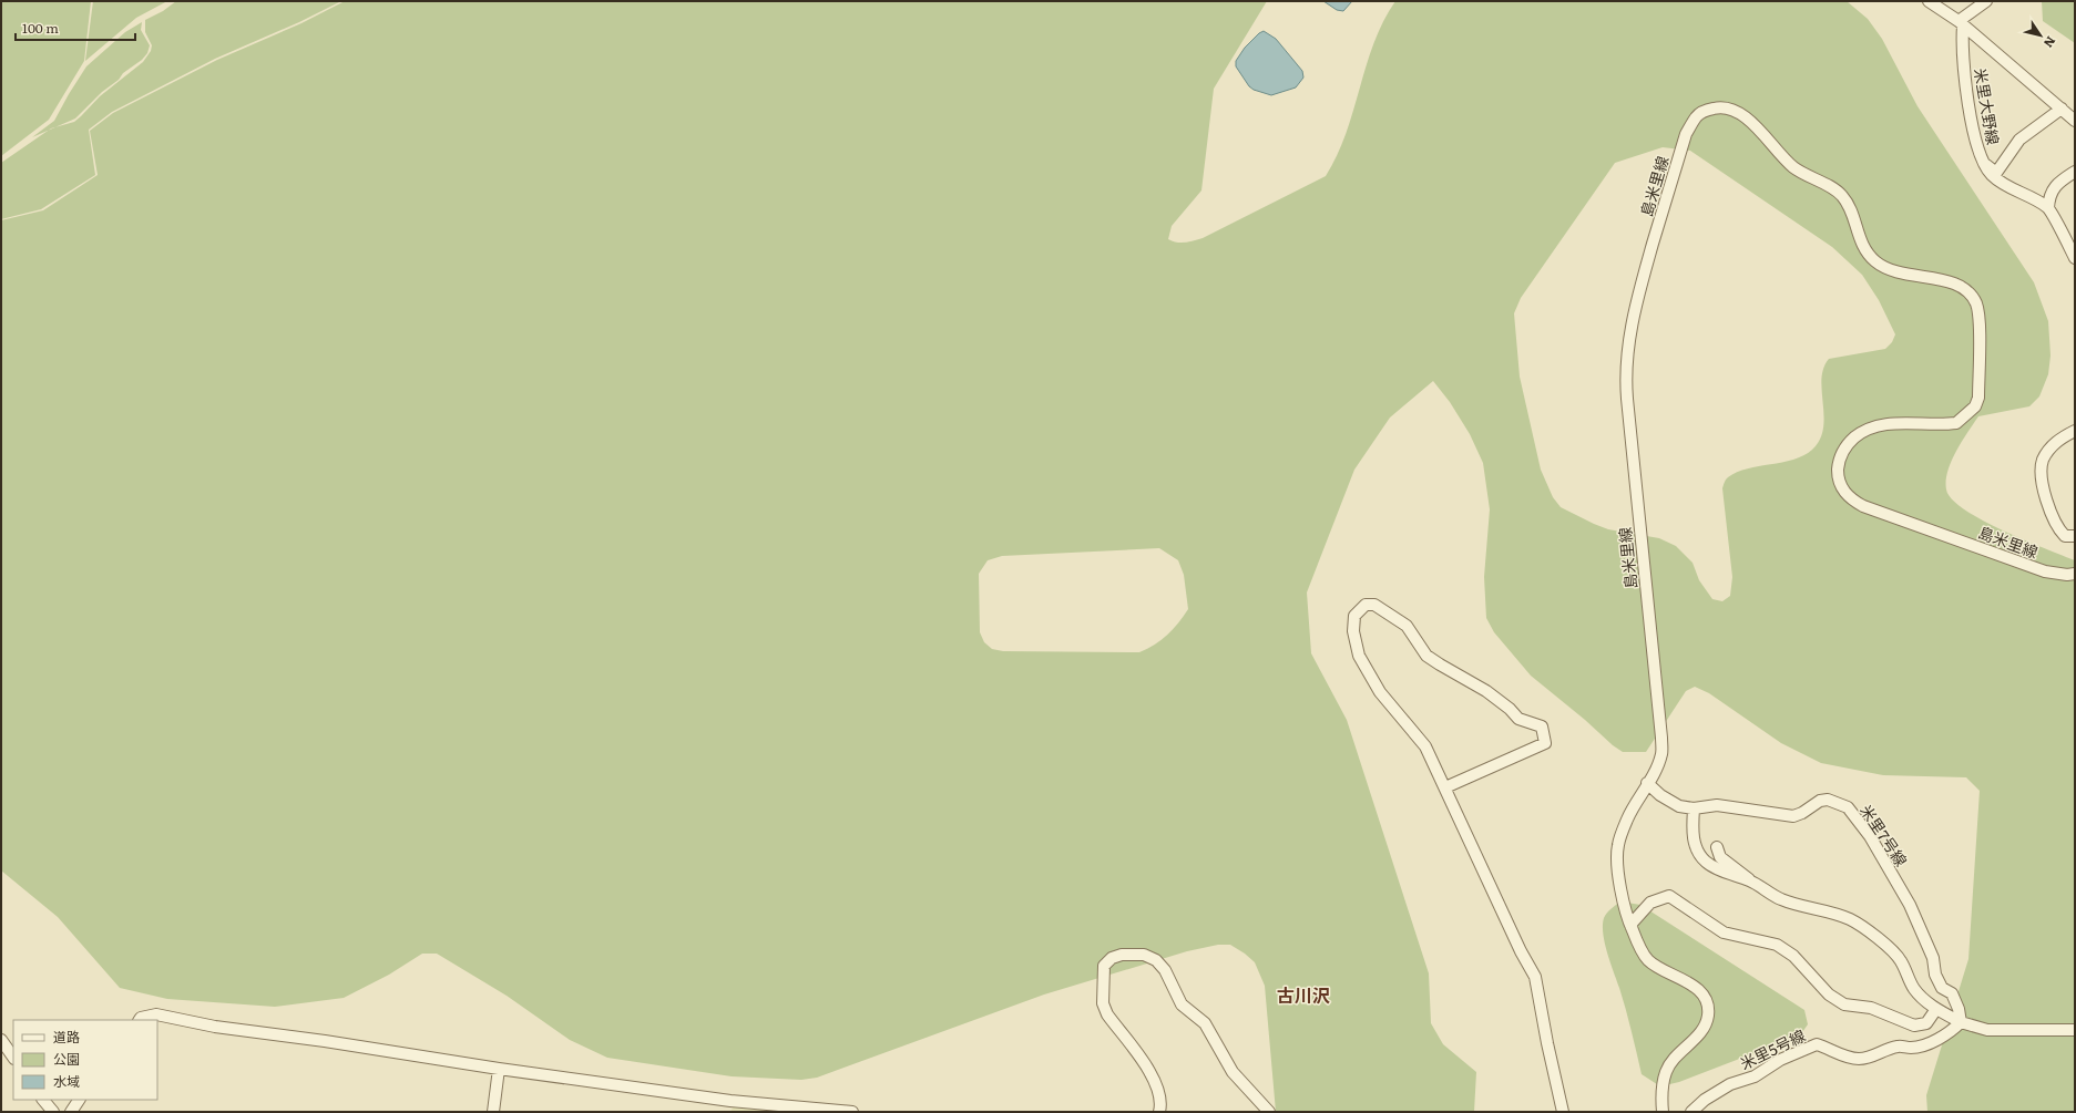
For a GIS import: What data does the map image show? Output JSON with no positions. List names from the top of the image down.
{
  "streets": {
    "street": [
      "米里大野線",
      "島米里線",
      "米里7号線",
      "米里5号線"
    ]
  },
  "crossings": [
    ["島米里線", "米里7号線"],
    ["米里7号線", "米里5号線"]
  ],
  "districts": ["古川沢"],
  "legend": ["道路", "公園", "水域"],
  "scale_bar": "100 m",
  "north": "bottom right"
}
